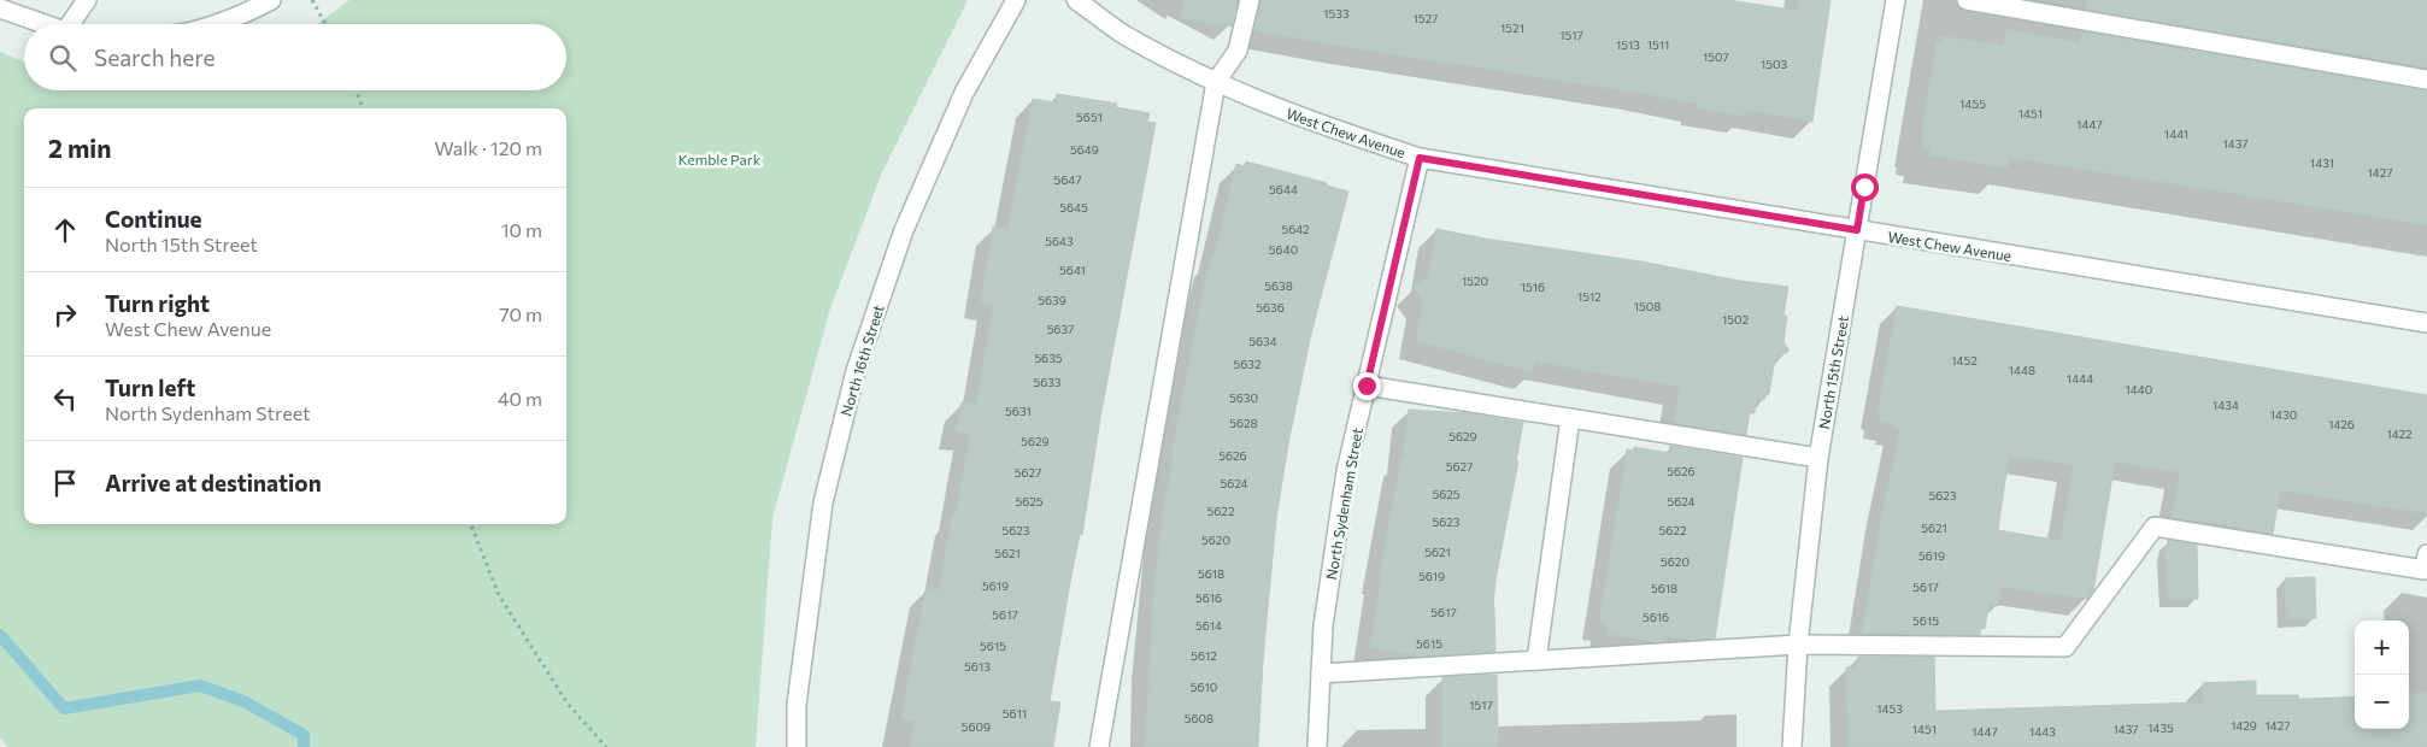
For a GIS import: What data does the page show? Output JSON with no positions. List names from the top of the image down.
{
  "streets": {
    "street": [
      "West Chew Avenue",
      "North 16th Street",
      "North 15th Street",
      "North Sydenham Street"
    ]
  },
  "crossings": [
    ["West Chew Avenue", "North 15th Street"],
    ["West Chew Avenue", "North Sydenham Street"]
  ],
  "parks": ["Kemble Park"],
  "house_numbers": [
    "1533",
    "1527",
    "1521",
    "1517",
    "1513",
    "1511",
    "1507",
    "1503",
    "1455",
    "1451",
    "5651",
    "1447",
    "1441",
    "1437",
    "5649",
    "1431",
    "1427",
    "5647",
    "5644",
    "5645",
    "5642",
    "5643",
    "5640",
    "5641",
    "1520",
    "5638",
    "1516",
    "1512",
    "5639",
    "1508",
    "5636",
    "1502",
    "5637",
    "5634",
    "5635",
    "1452",
    "5632",
    "1448",
    "1444",
    "5633",
    "1440",
    "5630",
    "1434",
    "5631",
    "1430",
    "5628",
    "1426",
    "1422",
    "5629",
    "5629",
    "5626",
    "5627",
    "5626",
    "5627",
    "5624",
    "5625",
    "5623",
    "5625",
    "5624",
    "5622",
    "5623",
    "5621",
    "5623",
    "5622",
    "5620",
    "5621",
    "5621",
    "5619",
    "5620",
    "5618",
    "5619",
    "5619",
    "5617",
    "5618",
    "5616",
    "5617",
    "5617",
    "5616",
    "5615",
    "5614",
    "5615",
    "5615",
    "5612",
    "5613",
    "5610",
    "1517",
    "1453",
    "5611",
    "5608",
    "1429",
    "1427",
    "5609",
    "1435",
    "1451",
    "1437",
    "1447",
    "1443"
  ],
  "page": {
    "search": "Search here",
    "heading": ["2 min", "Walk · 120 m"],
    "list": [
      ["Continue", "North 15th Street", "10 m"],
      ["Turn right", "West Chew Avenue", "70 m"],
      ["Turn left", "North Sydenham Street", "40 m"],
      "Arrive at destination"
    ],
    "map_buttons": ["+", "−"]
  }
}
